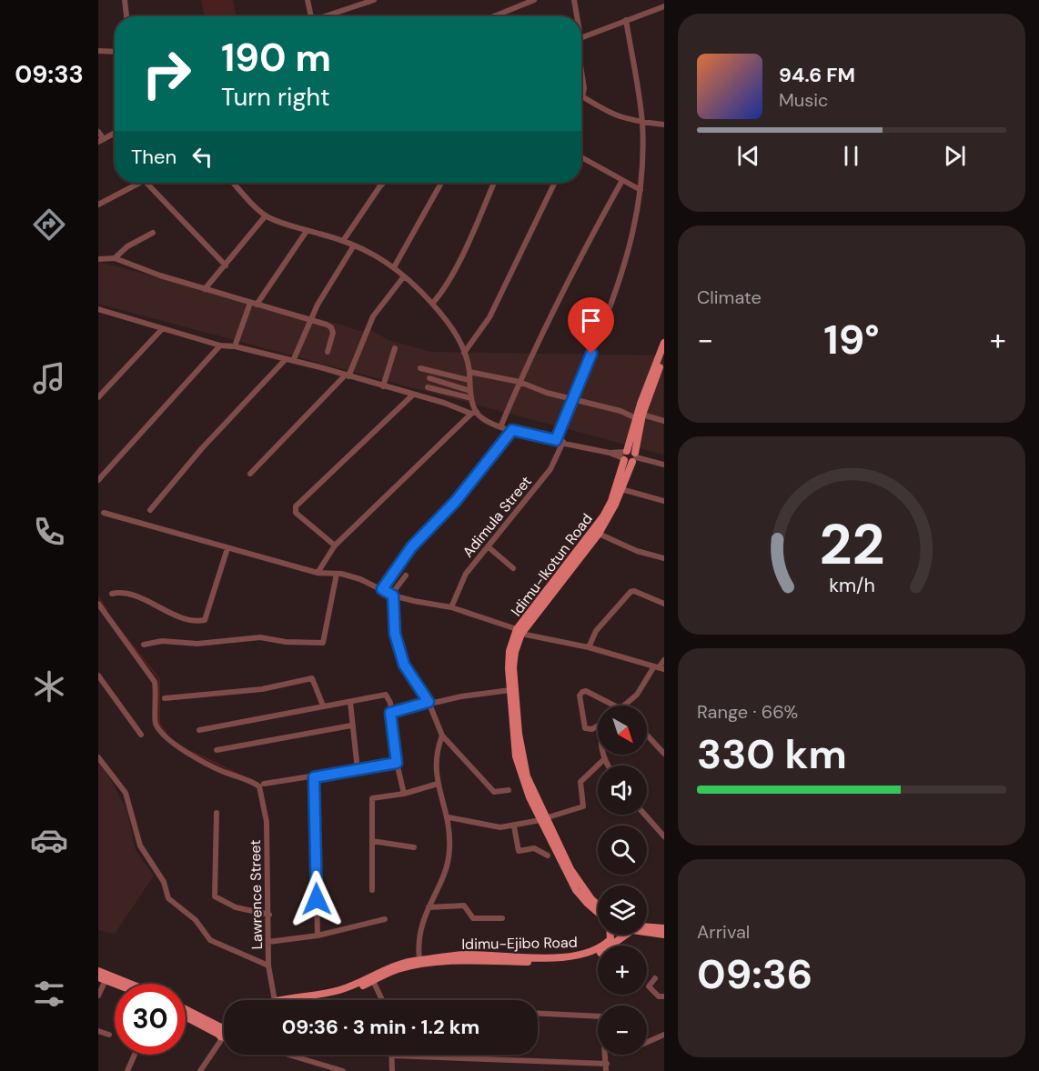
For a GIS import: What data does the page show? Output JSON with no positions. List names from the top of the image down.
{
  "streets": {
    "main road": ["Idimu-Ikotun Road", "Idimu-Ejibo Road"],
    "street": ["Adimula Street", "Lawrence Street"]
  },
  "north": "bottom right",
  "page": {
    "tabs": "09:33",
    "turn": ["190 m", "Turn right"],
    "song": ["94.6 FM", "Music"],
    "then": "Then",
    "tile": [
      "Climate",
      ["Range · 66%", "330 km"],
      ["Arrival", "09:36"]
    ],
    "heat": ["−", "19°", "+"],
    "map_buttons": ["+", "−"],
    "limit": "30",
    "trip": "09:36 · 3 min · 1.2 km",
    "gauge": ["22", "km/h"]
  }
}
